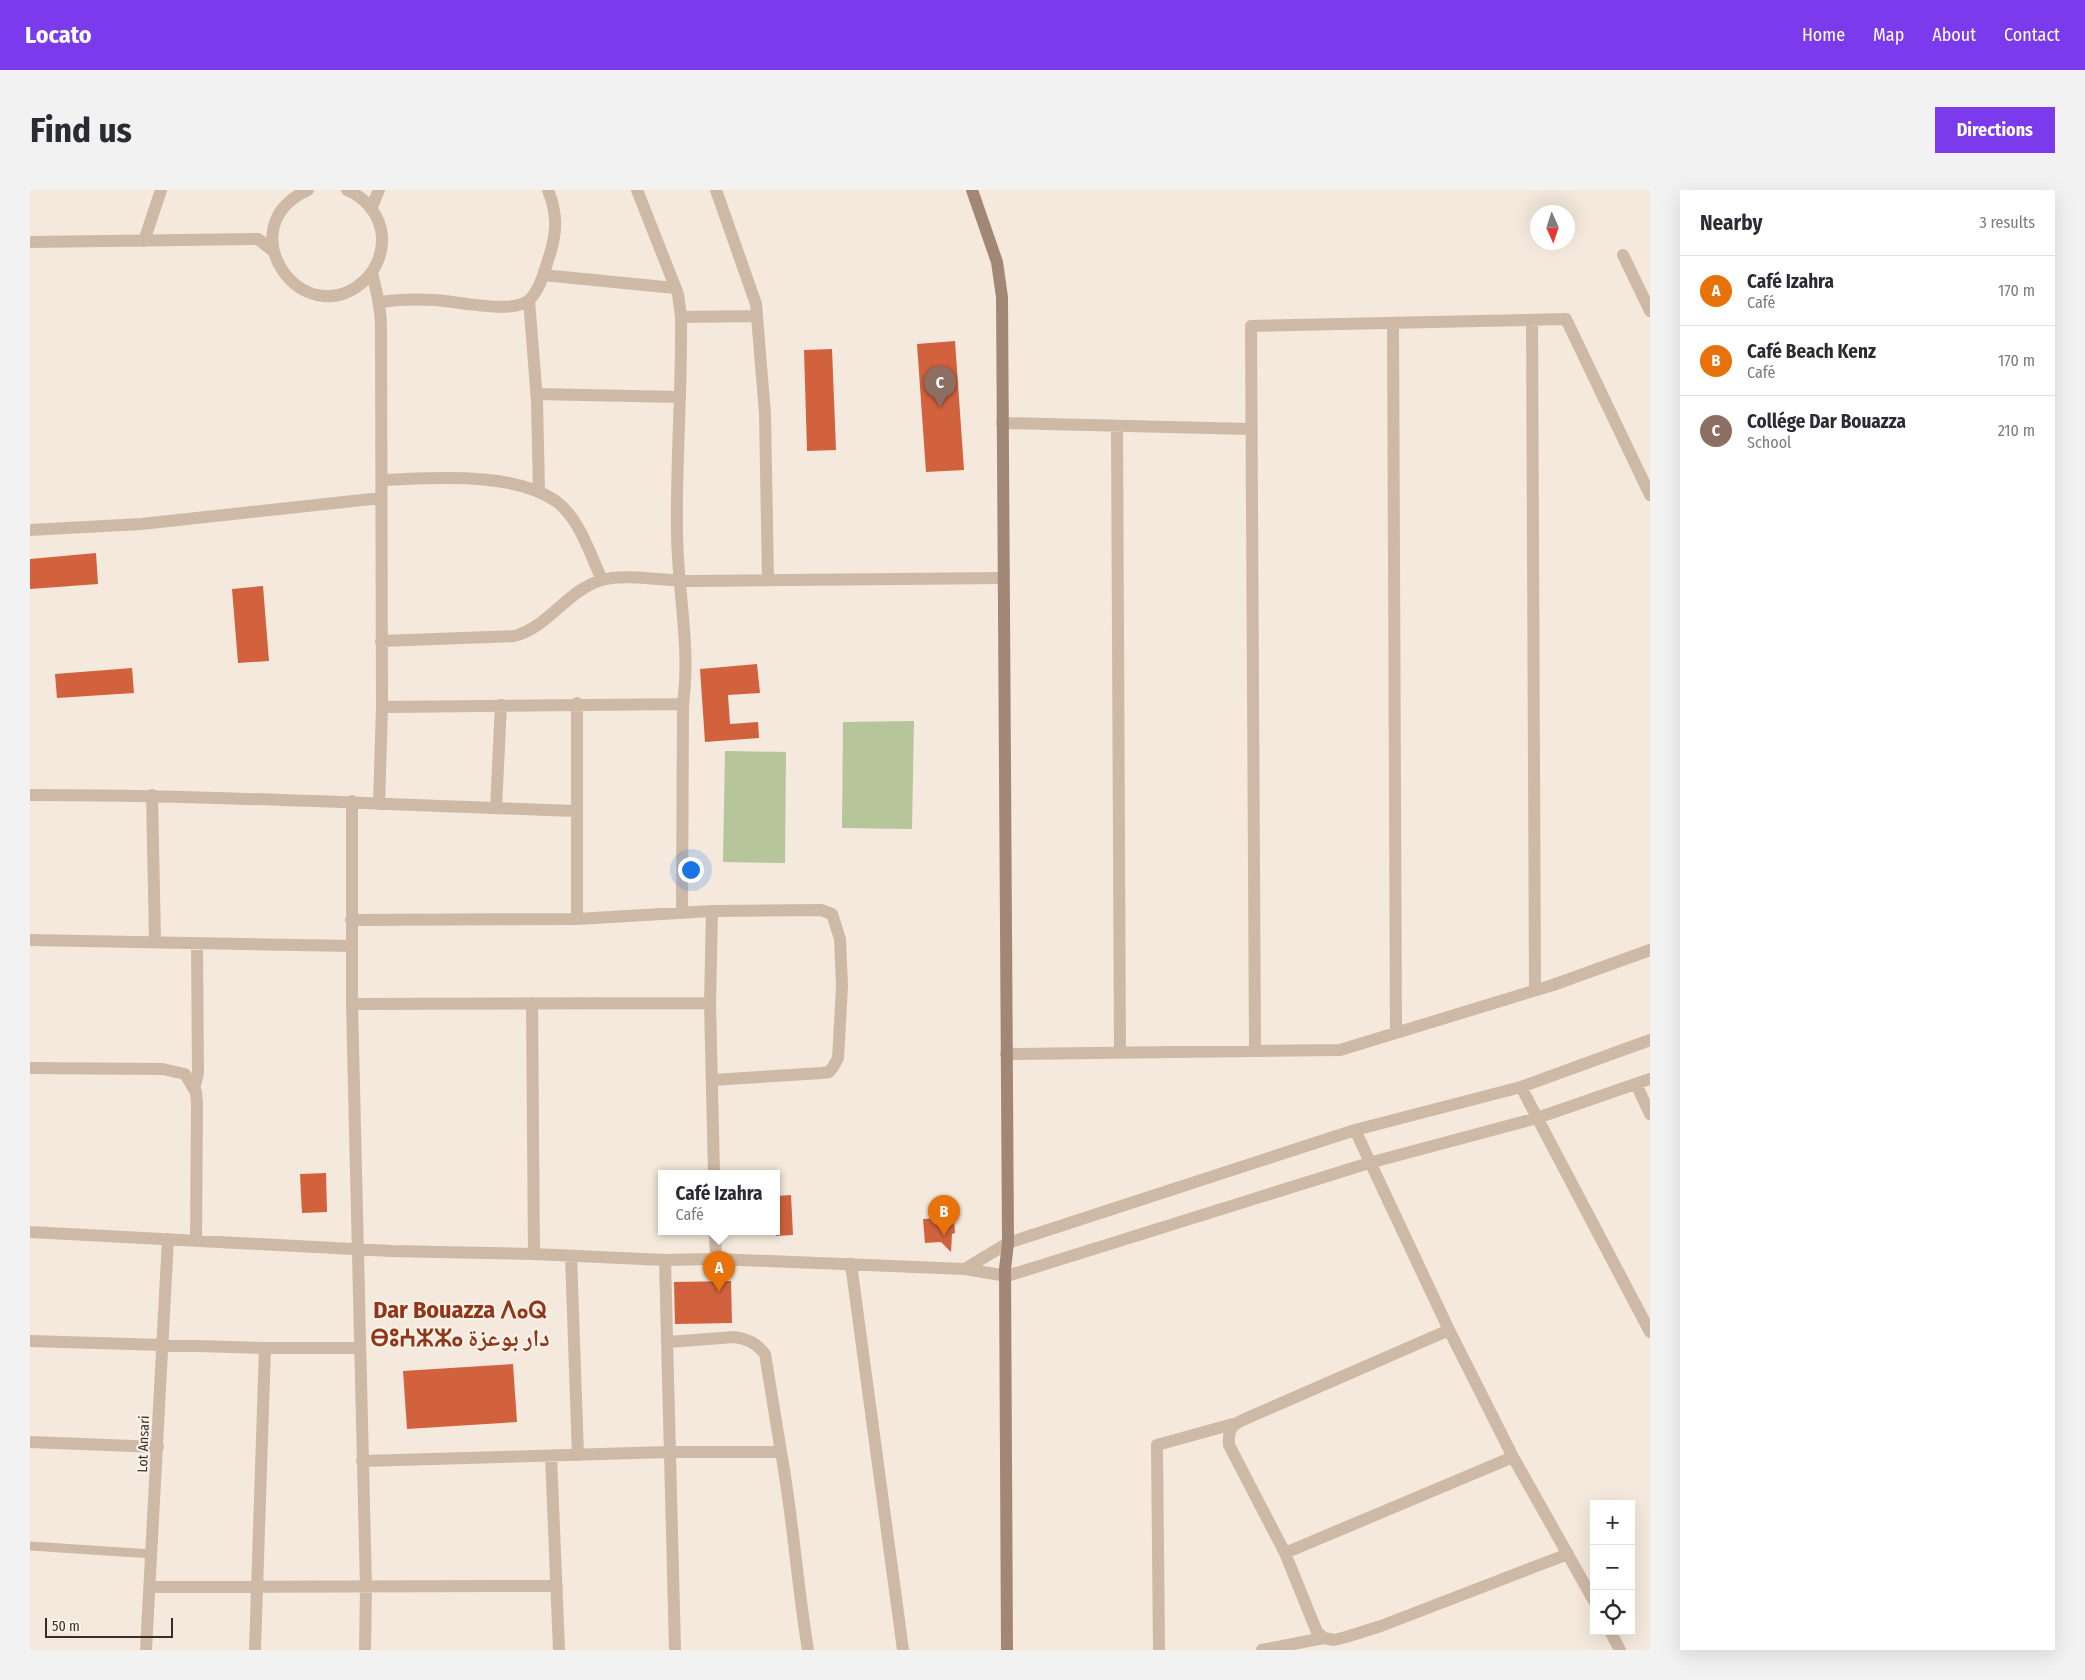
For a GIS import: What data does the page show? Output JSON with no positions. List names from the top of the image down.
{
  "streets": {
    "street": ["Lot Ansari"]
  },
  "districts": ["Dar Bouazza ⴷⴰⵕ ⴱⵓⵄⵣⵣⴰ دار بوعزة"],
  "scale_bar": "50 m",
  "north": "bottom",
  "page": {
    "header": "Locato",
    "nav": [
      "Home",
      "Map",
      "About",
      "Contact"
    ],
    "buttons": "Directions",
    "title": "Find us",
    "heading": ["Nearby", "3 results"],
    "list": [
      {
        "mark": "A",
        "name": "Café Izahra",
        "note": "Café",
        "value": "170 m"
      },
      {
        "mark": "B",
        "name": "Café Beach Kenz",
        "note": "Café",
        "value": "170 m"
      },
      {
        "mark": "C",
        "name": "Collége Dar Bouazza",
        "note": "School",
        "value": "210 m"
      }
    ],
    "pins": ["C", "B", "A"],
    "popup": ["Café Izahra", "Café"],
    "map_buttons": ["+", "−"],
    "scale": "50 m"
  }
}
